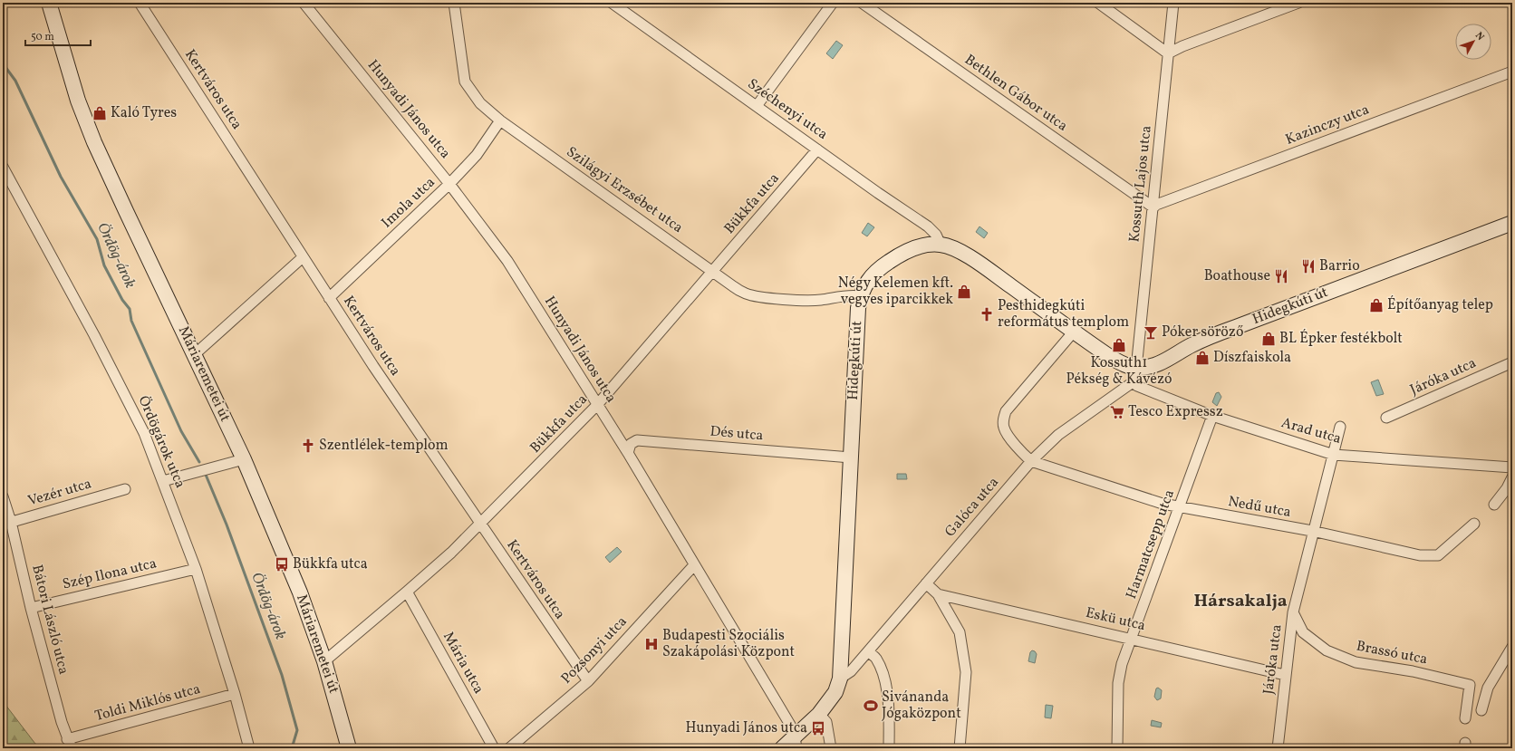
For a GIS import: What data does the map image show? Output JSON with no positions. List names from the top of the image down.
{
  "streets": {
    "main road": ["Hidegkúti út", "Máriaremetei út"],
    "street": [
      "Kertváros utca",
      "Bethlen Gábor utca",
      "Hunyadi János utca",
      "Széchenyi utca",
      "Kazinczy utca",
      "Kossuth Lajos utca",
      "Szilágyi Erzsébet utca",
      "Imola utca",
      "Bükkfa utca",
      "Járóka utca",
      "Arad utca",
      "Dés utca",
      "Ördögárok utca",
      "Vezér utca",
      "Galóca utca",
      "Nedű utca",
      "Harmatcsepp utca",
      "Szép Ilona utca",
      "Bátori László utca",
      "Eskü utca",
      "Pozsonyi utca",
      "Brassó utca",
      "Mária utca",
      "Toldi Miklós utca"
    ]
  },
  "crossings": [
    ["Kertváros utca", "Imola utca"],
    ["Kertváros utca", "Bükkfa utca"],
    ["Kertváros utca", "Pozsonyi utca"],
    ["Bethlen Gábor utca", "Kazinczy utca"],
    ["Bethlen Gábor utca", "Kossuth Lajos utca"],
    ["Hunyadi János utca", "Imola utca"],
    ["Hunyadi János utca", "Bükkfa utca"],
    ["Hunyadi János utca", "Hidegkúti út"],
    ["Hunyadi János utca", "Dés utca"],
    ["Hunyadi János utca", "Pozsonyi utca"],
    ["Széchenyi utca", "Bükkfa utca"],
    ["Széchenyi utca", "Hidegkúti út"],
    ["Kazinczy utca", "Kossuth Lajos utca"],
    ["Kossuth Lajos utca", "Hidegkúti út"],
    ["Szilágyi Erzsébet utca", "Imola utca"],
    ["Szilágyi Erzsébet utca", "Bükkfa utca"],
    ["Szilágyi Erzsébet utca", "Hidegkúti út"],
    ["Bükkfa utca", "Máriaremetei út"],
    ["Bükkfa utca", "Mária utca"],
    ["Hidegkúti út", "Dés utca"],
    ["Hidegkúti út", "Galóca utca"],
    ["Járóka utca", "Arad utca"],
    ["Járóka utca", "Nedű utca"],
    ["Járóka utca", "Eskü utca"],
    ["Járóka utca", "Brassó utca"],
    ["Arad utca", "Galóca utca"],
    ["Arad utca", "Harmatcsepp utca"],
    ["Ördögárok utca", "Szép Ilona utca"],
    ["Ördögárok utca", "Toldi Miklós utca"],
    ["Vezér utca", "Bátori László utca"],
    ["Galóca utca", "Nedű utca"],
    ["Nedű utca", "Harmatcsepp utca"],
    ["Harmatcsepp utca", "Eskü utca"],
    ["Szép Ilona utca", "Bátori László utca"],
    ["Bátori László utca", "Toldi Miklós utca"]
  ],
  "districts": ["Hársakalja"],
  "water": ["Ördög-árok"],
  "places": {
    "shop": [
      "Kaló Tyres",
      "Négy Kelemen kft. vegyes iparcikkek",
      "Építőanyag telep",
      "BL Épker festékbolt",
      "Kossuth1 Pékség & Kávézó",
      "Díszfaiskola"
    ],
    "restaurant": ["Barrio", "Boathouse"],
    "church": ["Pesthidegkúti református templom", "Szentlélek-templom"],
    "bar": ["Póker söröző"],
    "supermarket": ["Tesco Expressz"],
    "bus stop": ["Bükkfa utca", "Hunyadi János utca"],
    "hospital": ["Budapesti Szociális Szakápolási Központ"],
    "sports": ["Sivánanda Jógaközpont"]
  },
  "scale_bar": "50 m",
  "north": "top right"
}
